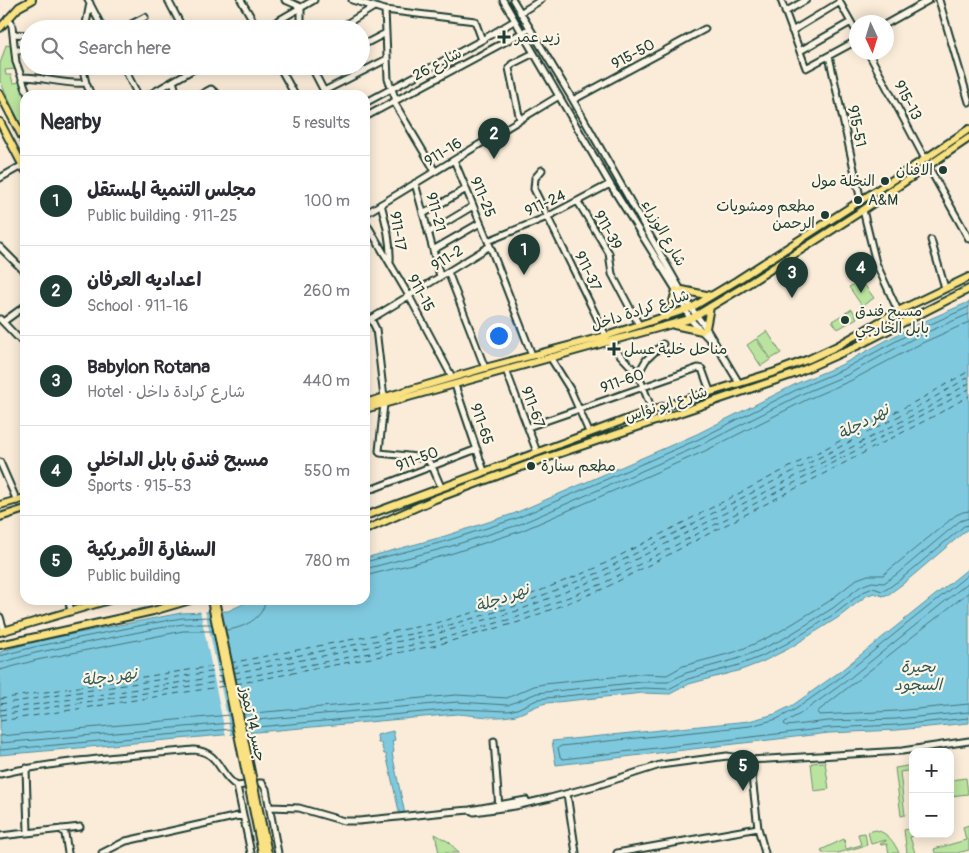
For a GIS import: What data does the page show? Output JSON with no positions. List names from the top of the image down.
{
  "streets": {
    "main road": ["شارع كرادة داخل", "شارع ابو نؤاس", "جسر 14 تموز"],
    "street": [
      "915-50",
      "شارع 26",
      "915-13",
      "915-51",
      "911-16",
      "911-25",
      "911-24",
      "911-21",
      "911-39",
      "911-17",
      "شارع الوزراء",
      "911-2",
      "911-37",
      "911-15",
      "911-60",
      "911-67",
      "911-65",
      "911-50"
    ]
  },
  "crossings": [
    ["915-50", "شارع الوزراء"],
    ["شارع 26", "شارع الوزراء"],
    ["915-13", "شارع كرادة داخل"],
    ["915-51", "شارع كرادة داخل"],
    ["911-16", "911-25"],
    ["911-16", "911-21"],
    ["911-16", "911-17"],
    ["911-16", "شارع الوزراء"],
    ["911-25", "911-24"],
    ["911-25", "911-2"],
    ["911-25", "شارع كرادة داخل"],
    ["911-24", "911-39"],
    ["911-24", "شارع الوزراء"],
    ["911-24", "911-2"],
    ["911-24", "911-37"],
    ["911-21", "911-2"],
    ["911-39", "شارع كرادة داخل"],
    ["911-17", "911-15"],
    ["شارع الوزراء", "شارع كرادة داخل"],
    ["شارع الوزراء", "شارع ابو نؤاس"],
    ["911-2", "911-15"],
    ["911-37", "شارع كرادة داخل"],
    ["911-37", "911-60"],
    ["911-37", "شارع ابو نؤاس"],
    ["911-15", "شارع كرادة داخل"],
    ["شارع كرادة داخل", "911-67"],
    ["شارع كرادة داخل", "911-65"],
    ["911-60", "شارع ابو نؤاس"],
    ["911-60", "911-67"],
    ["شارع ابو نؤاس", "911-67"],
    ["شارع ابو نؤاس", "911-65"],
    ["911-65", "911-50"]
  ],
  "water": ["نهر دجلة", "بحيرة السجود"],
  "places": {
    "health": ["زيد عمر", "مناحل خلية عسل"],
    "other": [
      "الافنان",
      "النخلة مول",
      "A&M",
      "مطعم ومشويات الرحمن",
      "مسبح فندق بابل الخارجي",
      "مطعم سنارة"
    ]
  },
  "north": "bottom",
  "page": {
    "search": "Search here",
    "heading": ["Nearby", "5 results"],
    "pins": [
      "2",
      "1",
      "4",
      "3",
      "5"
    ],
    "list": [
      {
        "mark": "1",
        "name": "مجلس التنمية المستقل",
        "note": "Public building · 911-25",
        "value": "100 m"
      },
      {
        "mark": "2",
        "name": "اعداديه العرفان",
        "note": "School · 911-16",
        "value": "260 m"
      },
      {
        "mark": "3",
        "name": "Babylon Rotana",
        "note": "Hotel · شارع كرادة داخل",
        "value": "440 m"
      },
      {
        "mark": "4",
        "name": "مسبح فندق بابل الداخلي",
        "note": "Sports · 915-53",
        "value": "550 m"
      },
      {
        "mark": "5",
        "name": "السفارة الأمريكية",
        "note": "Public building",
        "value": "780 m"
      }
    ],
    "map_buttons": ["+", "−"]
  }
}
